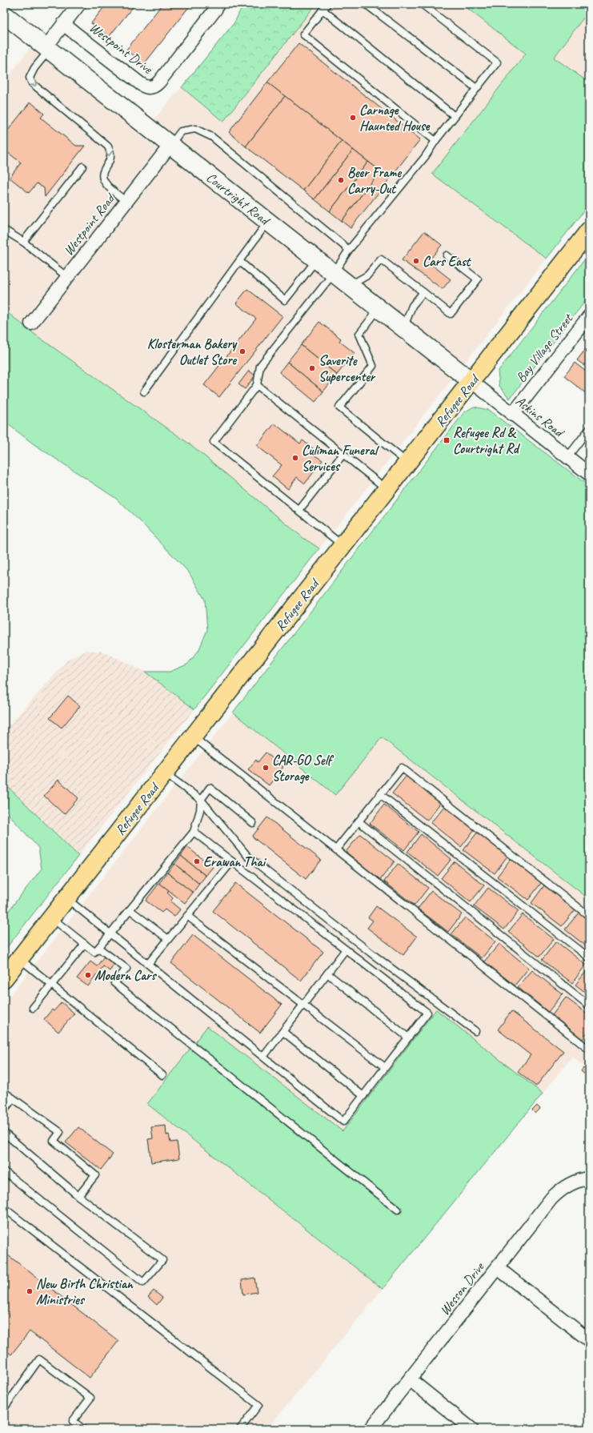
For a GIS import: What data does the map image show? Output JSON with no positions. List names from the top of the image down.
{
  "streets": {
    "main road": ["Refugee Road"],
    "street": [
      "Westpoint Drive",
      "Courtright Road",
      "Westpoint Road",
      "Bay Village Street",
      "Askins Road",
      "Wesson Drive"
    ]
  },
  "crossings": [
    ["Courtright Road", "Westpoint Road"],
    ["Courtright Road", "Refugee Road"],
    ["Courtright Road", "Askins Road"],
    ["Bay Village Street", "Askins Road"],
    ["Refugee Road", "Askins Road"]
  ],
  "places": {
    "other": [
      "Carnage Haunted House",
      "Beer Frame Carry-Out",
      "Cars East",
      "Klosterman Bakery Outlet Store",
      "Saverite Supercenter",
      "Culiman Funeral Services",
      "CAR-GO Self Storage",
      "Erawan Thai",
      "Modern Cars",
      "New Birth Christian Ministries"
    ],
    "transit": ["Refugee Rd & Courtright Rd"]
  }
}
